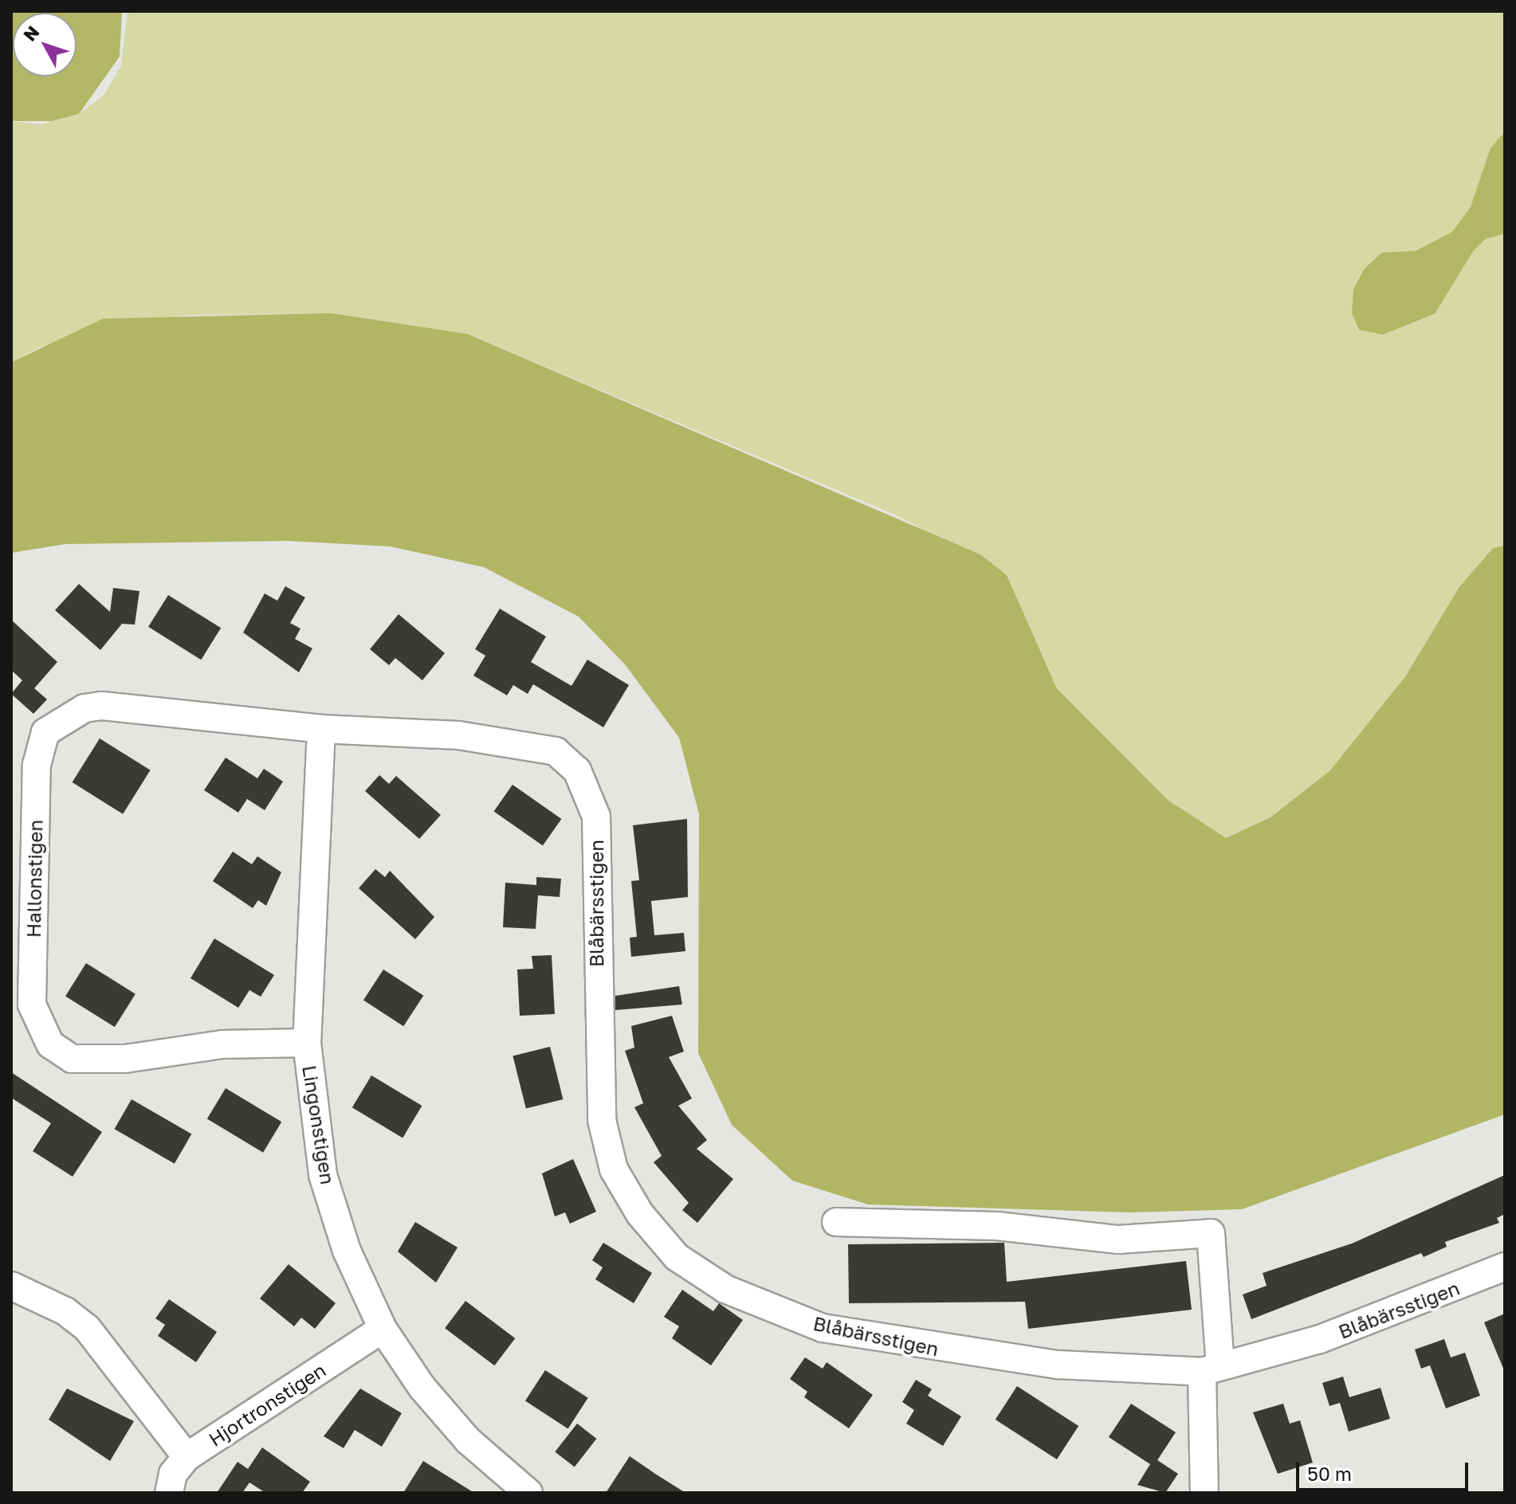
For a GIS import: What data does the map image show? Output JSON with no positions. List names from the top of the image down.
{
  "streets": {
    "street": [
      "Hallonstigen",
      "Blåbärsstigen",
      "Lingonstigen",
      "Hjortronstigen"
    ]
  },
  "crossings": [
    ["Hallonstigen", "Blåbärsstigen"],
    ["Hallonstigen", "Lingonstigen"],
    ["Blåbärsstigen", "Lingonstigen"],
    ["Lingonstigen", "Hjortronstigen"]
  ],
  "scale_bar": "50 m",
  "north": "top left"
}
